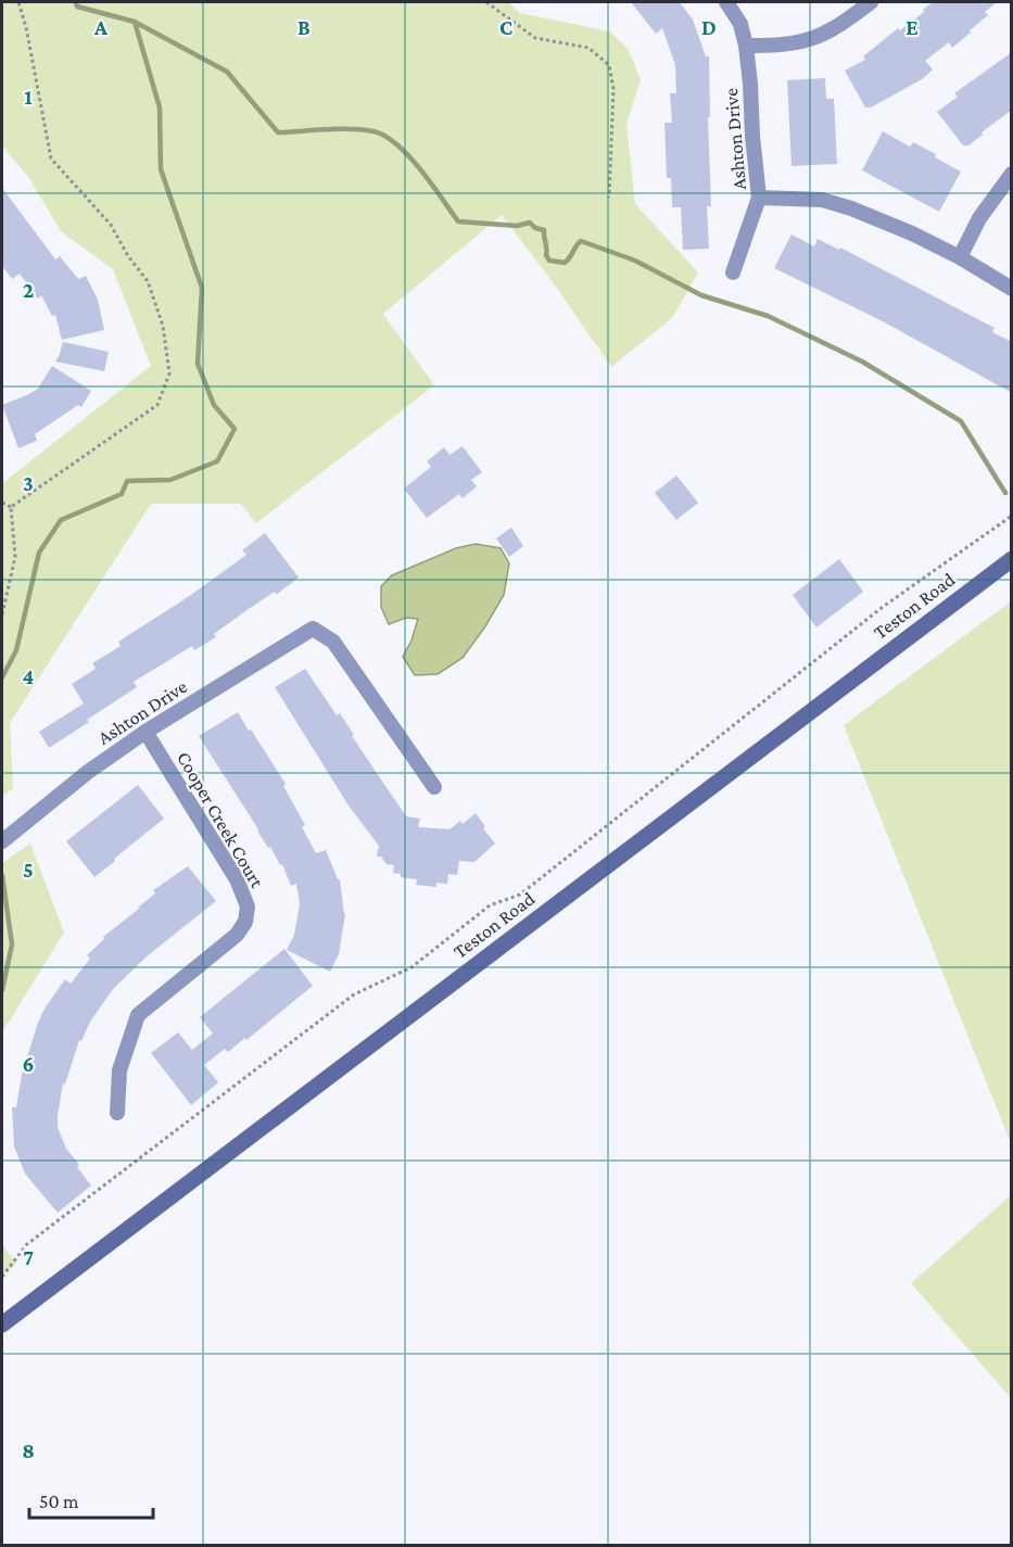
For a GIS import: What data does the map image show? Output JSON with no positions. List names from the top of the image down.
{
  "streets": {
    "main road": ["Teston Road"],
    "street": ["Ashton Drive", "Cooper Creek Court"]
  },
  "crossings": [
    ["Ashton Drive", "Cooper Creek Court"]
  ],
  "scale_bar": "50 m",
  "grid": {
    "columns": [
      "A",
      "B",
      "C",
      "D",
      "E"
    ],
    "rows": [
      "1",
      "2",
      "3",
      "4",
      "5",
      "6",
      "7",
      "8"
    ]
  }
}
